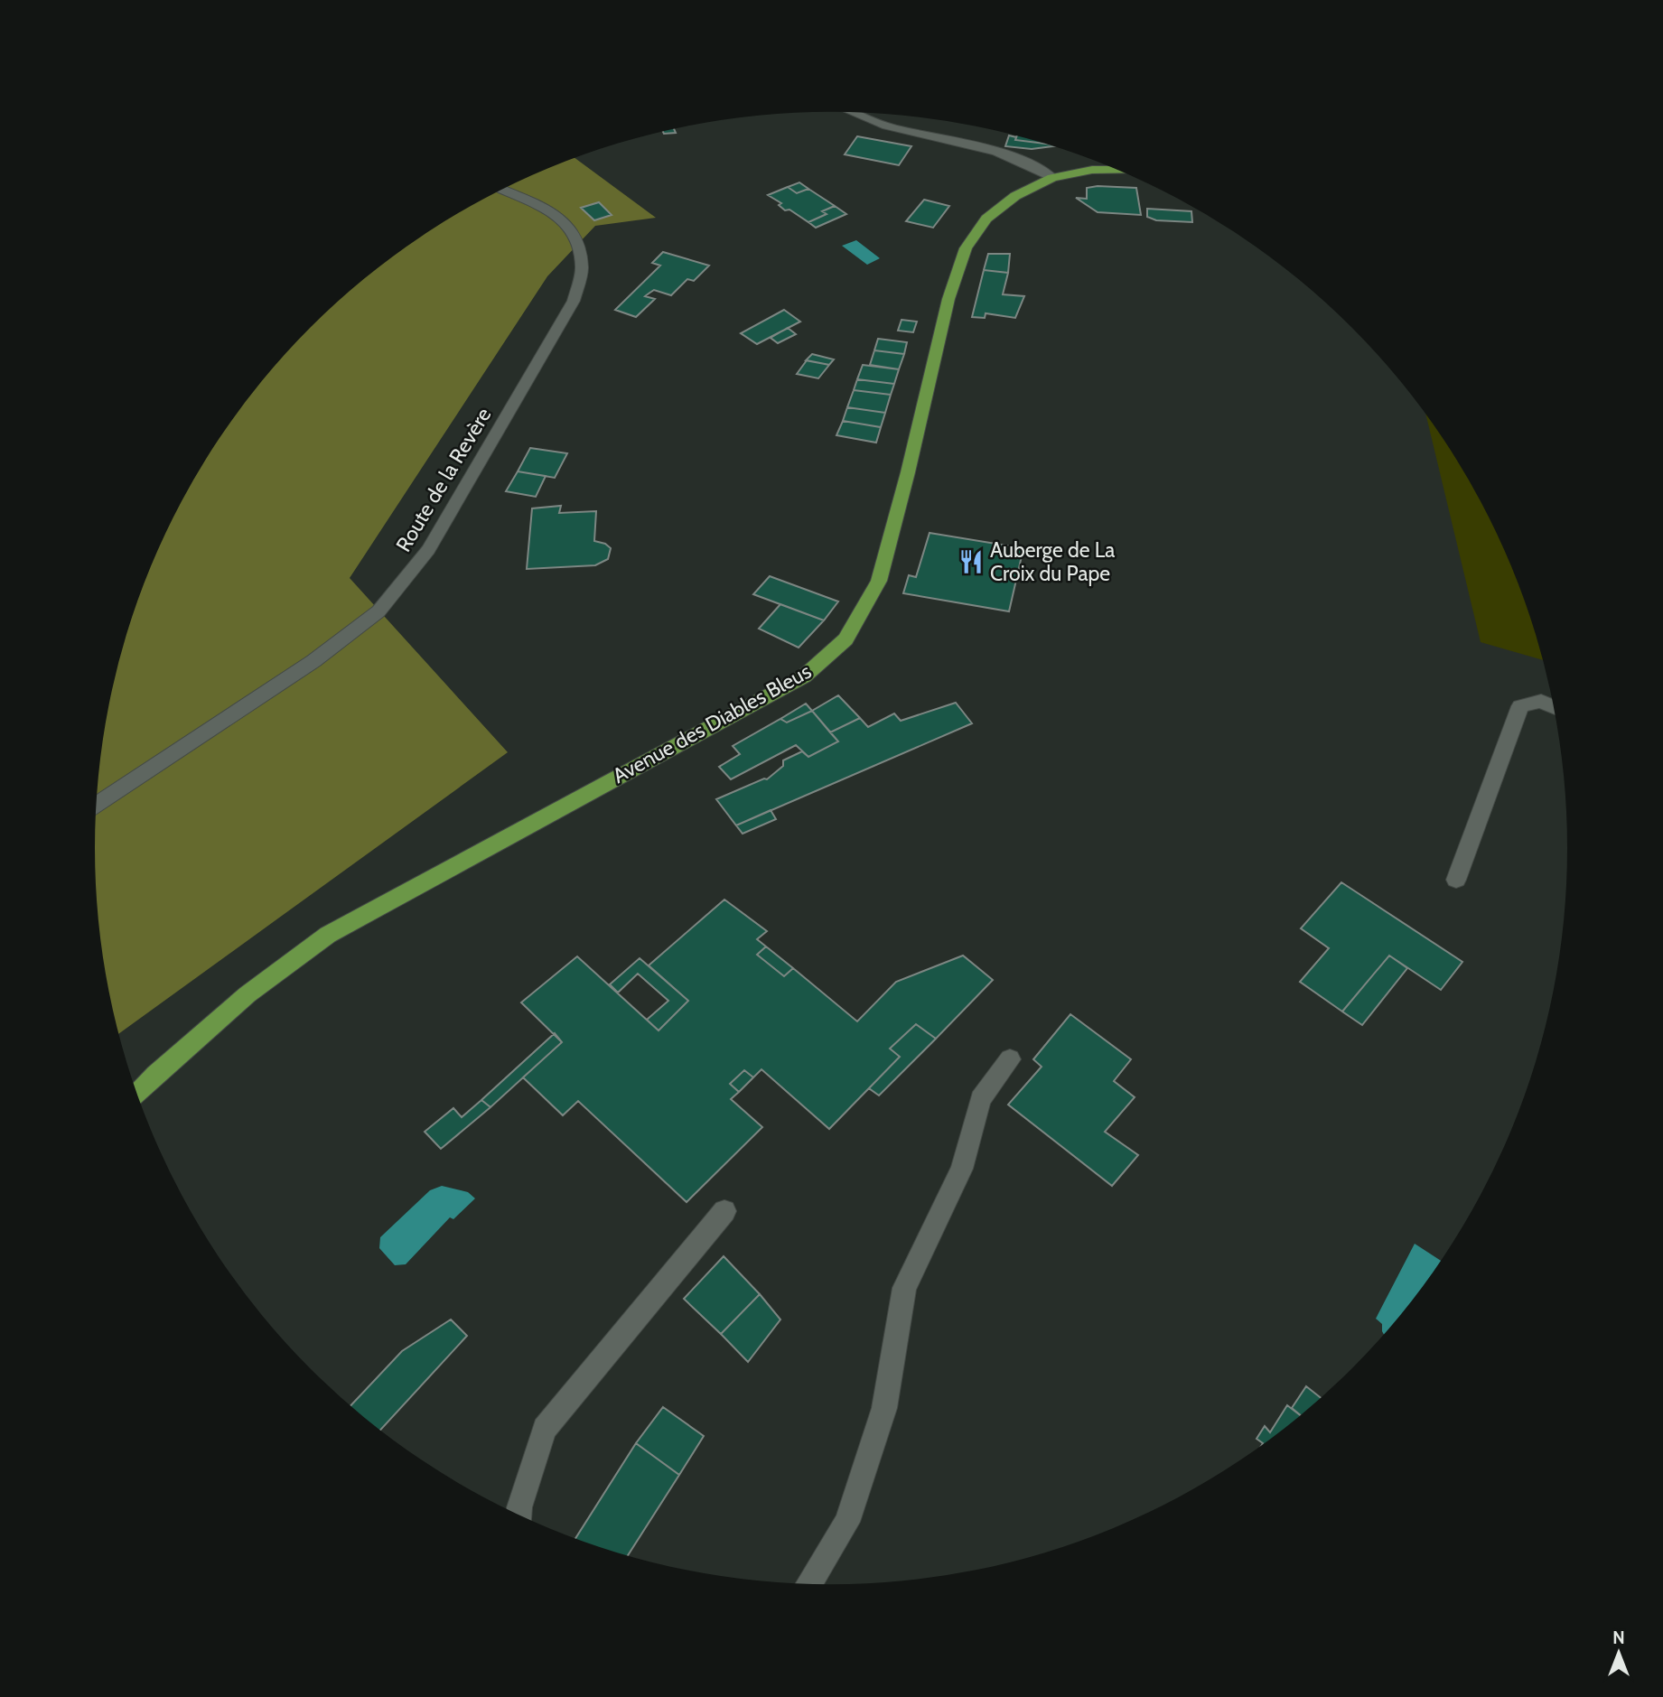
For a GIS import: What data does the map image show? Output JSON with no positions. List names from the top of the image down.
{
  "streets": {
    "main road": ["Avenue des Diables Bleus"],
    "street": ["Route de la Revère"]
  },
  "places": {
    "restaurant": ["Auberge de La Croix du Pape"]
  },
  "north": "top"
}
